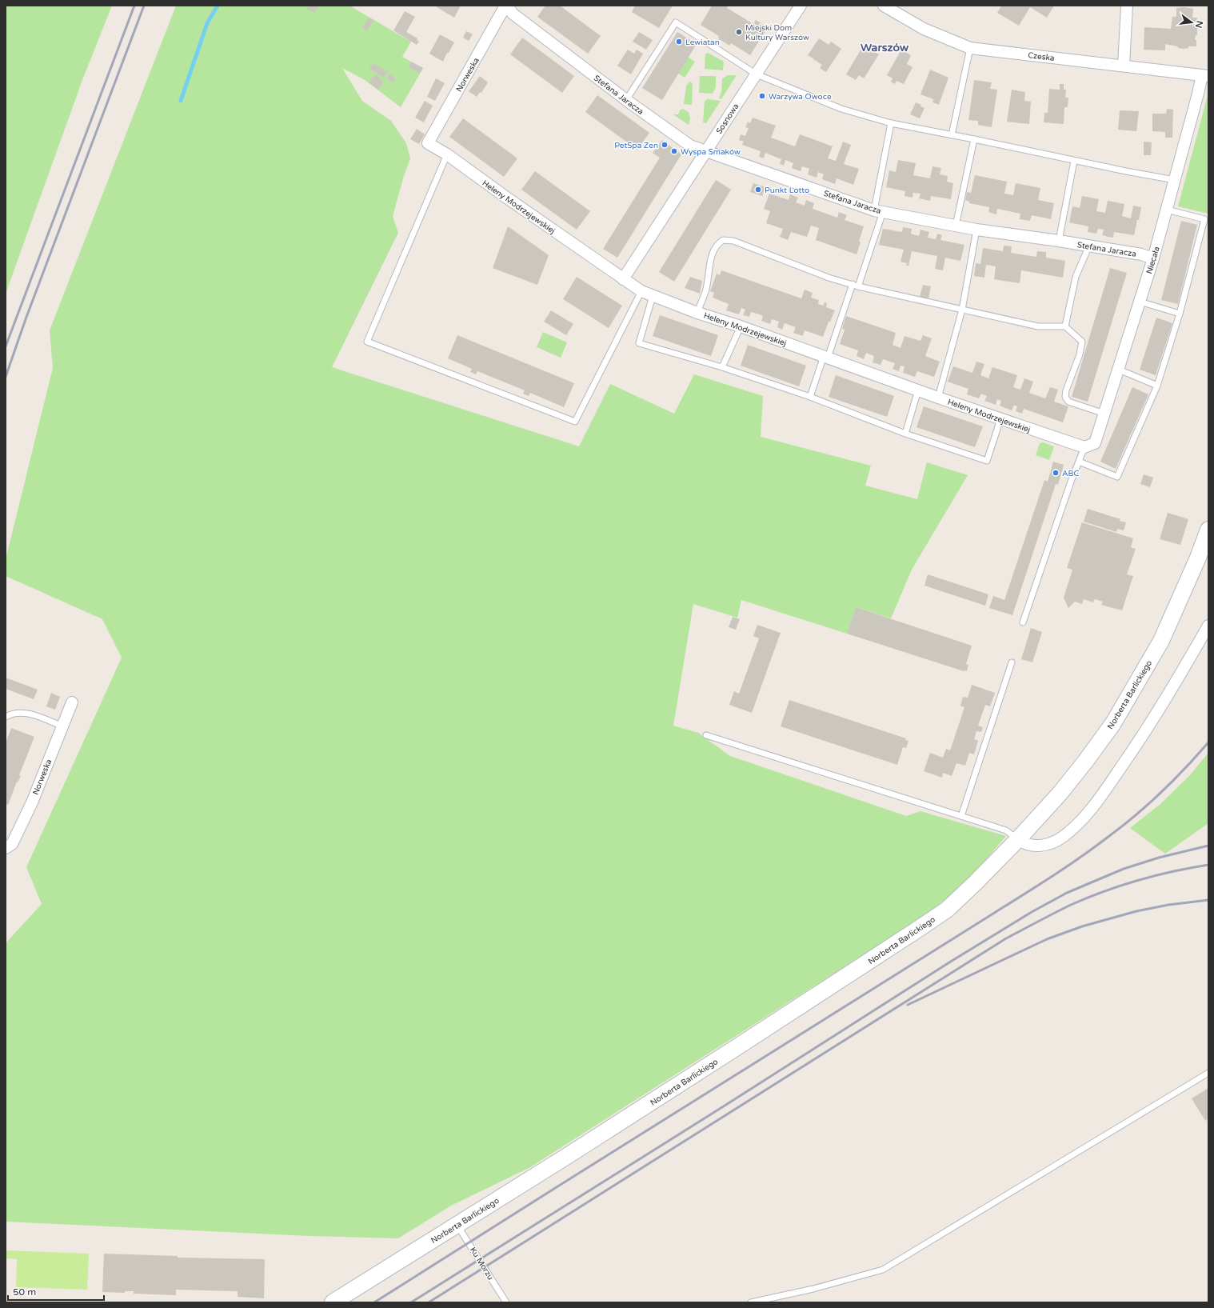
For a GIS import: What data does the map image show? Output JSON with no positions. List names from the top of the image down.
{
  "streets": {
    "street": [
      "Czeska",
      "Norweska",
      "Stefana Jaracza",
      "Sosnowa",
      "Heleny Modrzejewskiej",
      "Niecała",
      "Norberta Barlickiego"
    ],
    "lane": ["Ku Morzu"]
  },
  "crossings": [
    ["Czeska", "Niecała"],
    ["Norweska", "Stefana Jaracza"],
    ["Norweska", "Heleny Modrzejewskiej"],
    ["Stefana Jaracza", "Sosnowa"],
    ["Stefana Jaracza", "Niecała"],
    ["Sosnowa", "Heleny Modrzejewskiej"],
    ["Heleny Modrzejewskiej", "Niecała"],
    ["Norberta Barlickiego", "Ku Morzu"]
  ],
  "districts": ["Warszów"],
  "places": [
    "Miejski Dom Kultury Warszów",
    "Lewiatan",
    "Warzywa Owoce",
    "PetSpa Zen",
    "Wyspa Smaków",
    "Punkt Lotto",
    "ABC"
  ],
  "scale_bar": "50 m",
  "north": "right"
}
